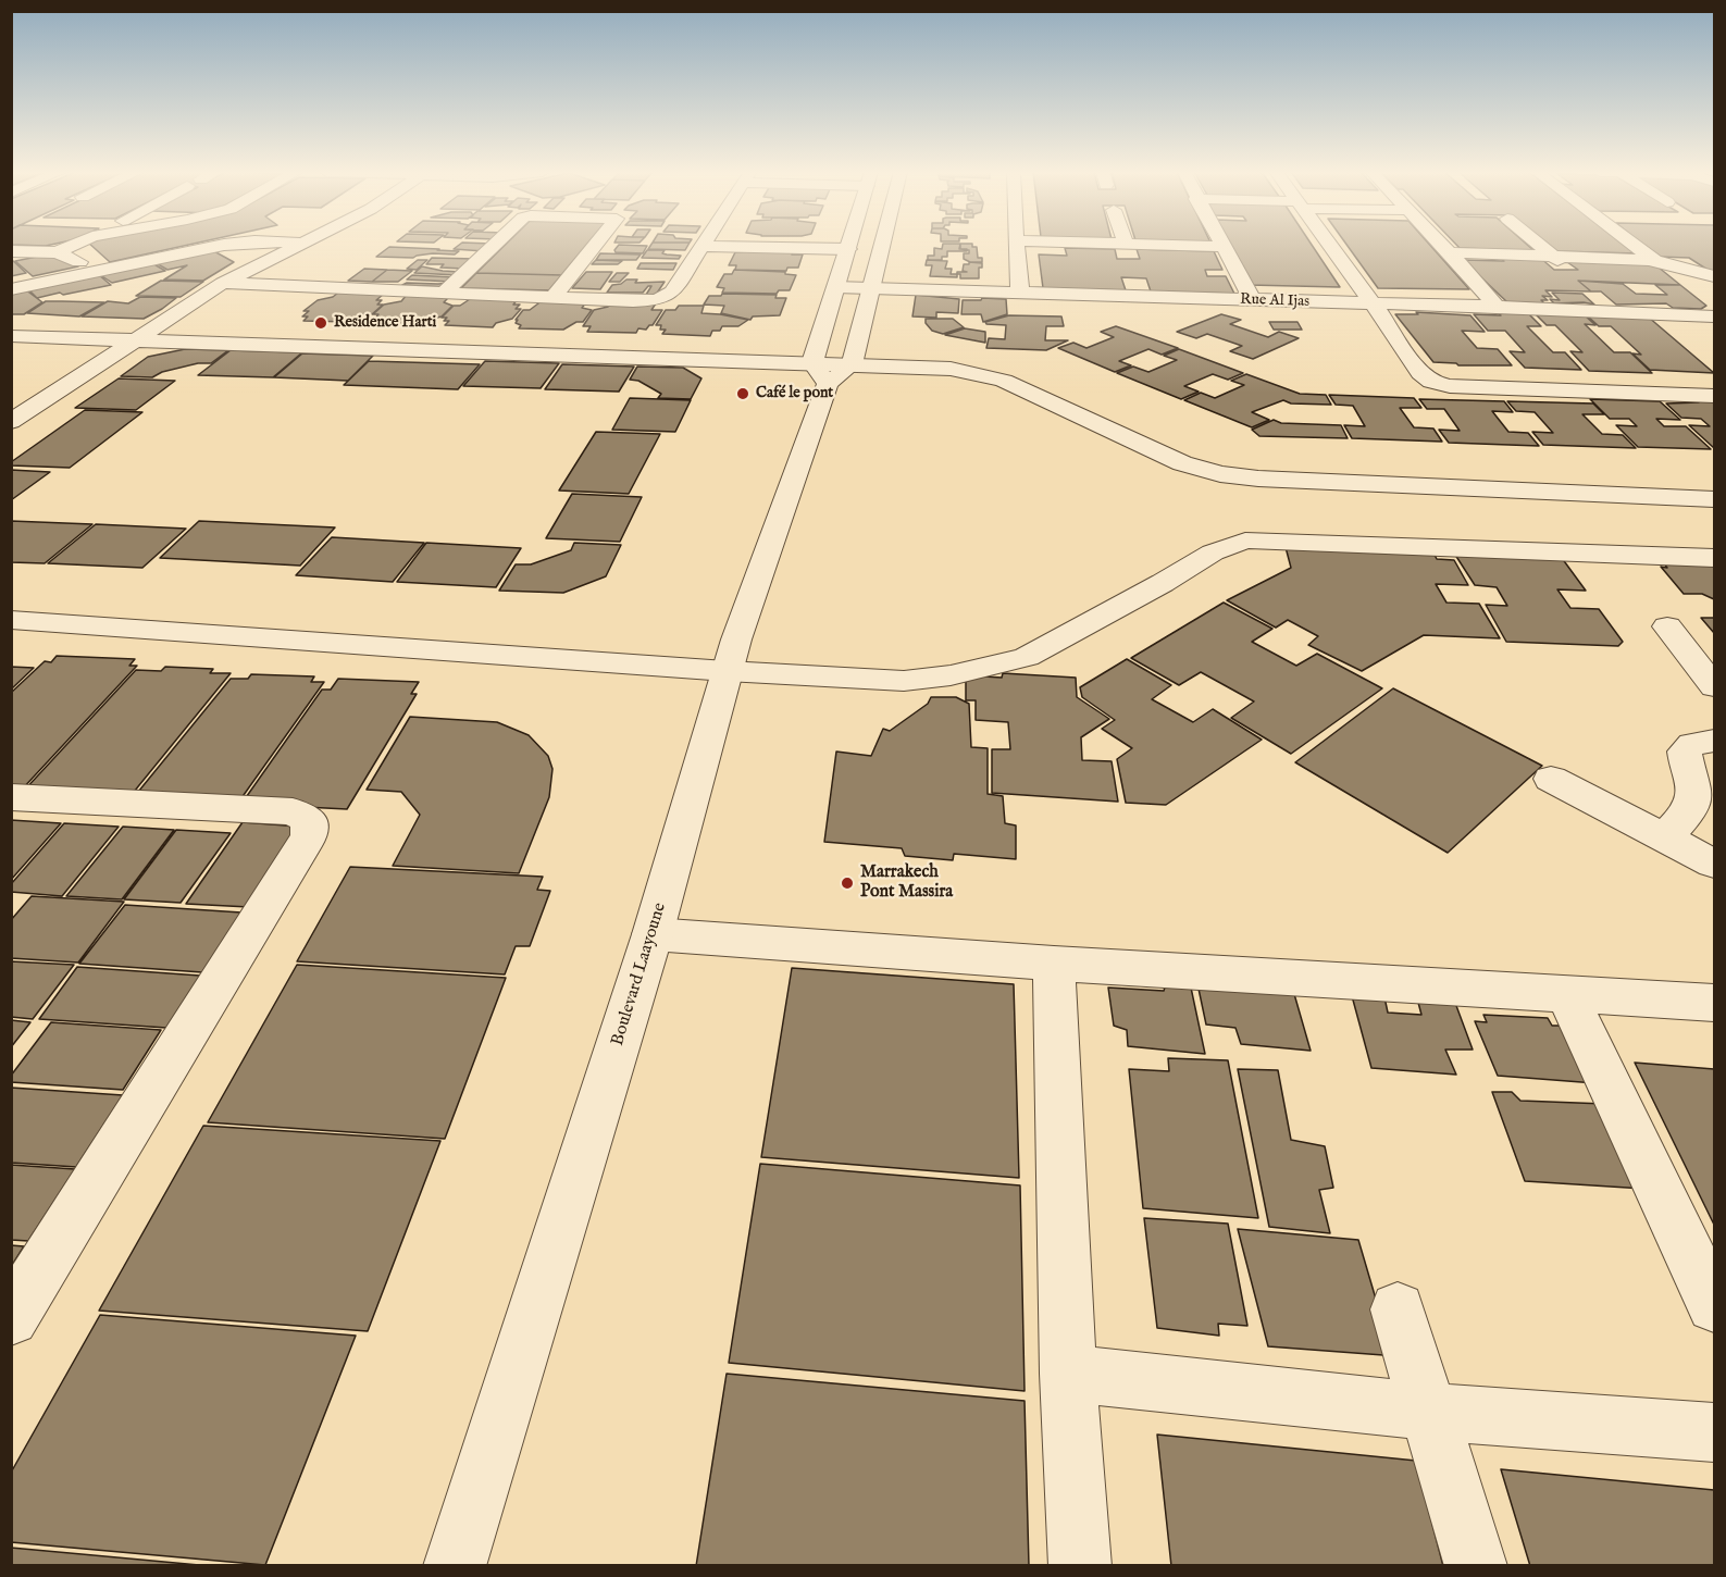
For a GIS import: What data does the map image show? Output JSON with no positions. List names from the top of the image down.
{
  "streets": {
    "street": ["Rue Al Ijas", "Boulevard Laayoune"]
  },
  "places": ["Residence Harti", "Café le pont", "Marrakech Pont Massira"]
}
